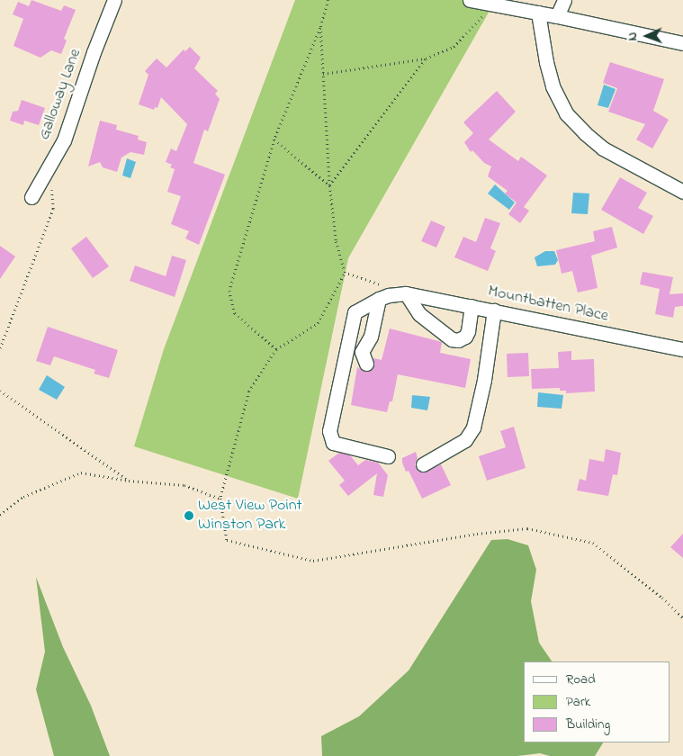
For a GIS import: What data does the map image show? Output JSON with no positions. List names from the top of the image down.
{
  "streets": {
    "street": ["Galloway Lane", "Mountbatten Place"]
  },
  "places": ["West View Point Winston Park"],
  "legend": ["Road", "Park", "Building"],
  "north": "left"
}
